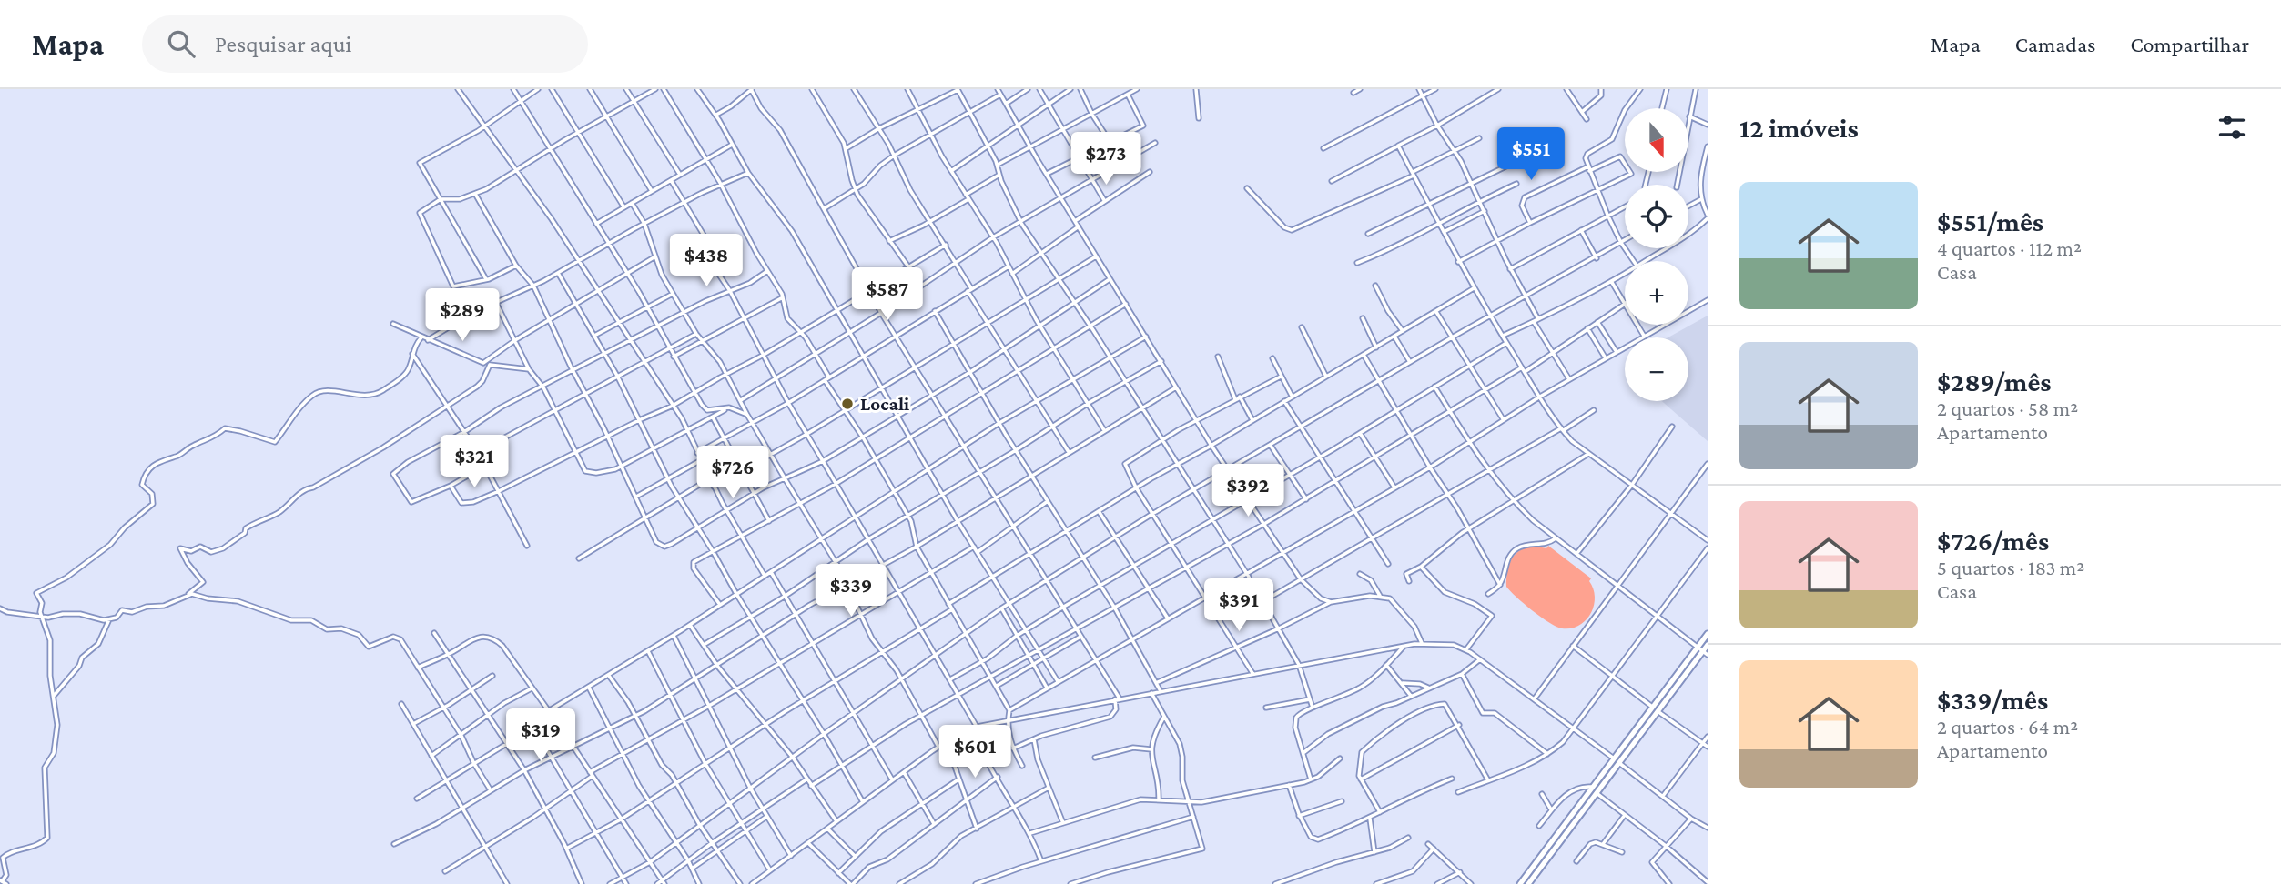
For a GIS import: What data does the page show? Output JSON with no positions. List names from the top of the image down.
{
  "places": ["Locali"],
  "north": "bottom",
  "page": {
    "header": "Mapa",
    "search": "Pesquisar aqui",
    "nav": ["Mapa", "Camadas", "Compartilhar"],
    "heading": "12 imóveis",
    "map_buttons": ["+", "−"],
    "price": [
      "$551",
      "$273",
      "$438",
      "$587",
      "$289",
      "$321",
      "$726",
      "$392",
      "$339",
      "$391",
      "$319",
      "$601"
    ],
    "list": [
      {
        "name": "$551/mês",
        "note": "4 quartos · 112 m² · Casa"
      },
      {
        "name": "$289/mês",
        "note": "2 quartos · 58 m² · Apartamento"
      },
      {
        "name": "$726/mês",
        "note": "5 quartos · 183 m² · Casa"
      },
      {
        "name": "$339/mês",
        "note": "2 quartos · 64 m² · Apartamento"
      }
    ]
  }
}
